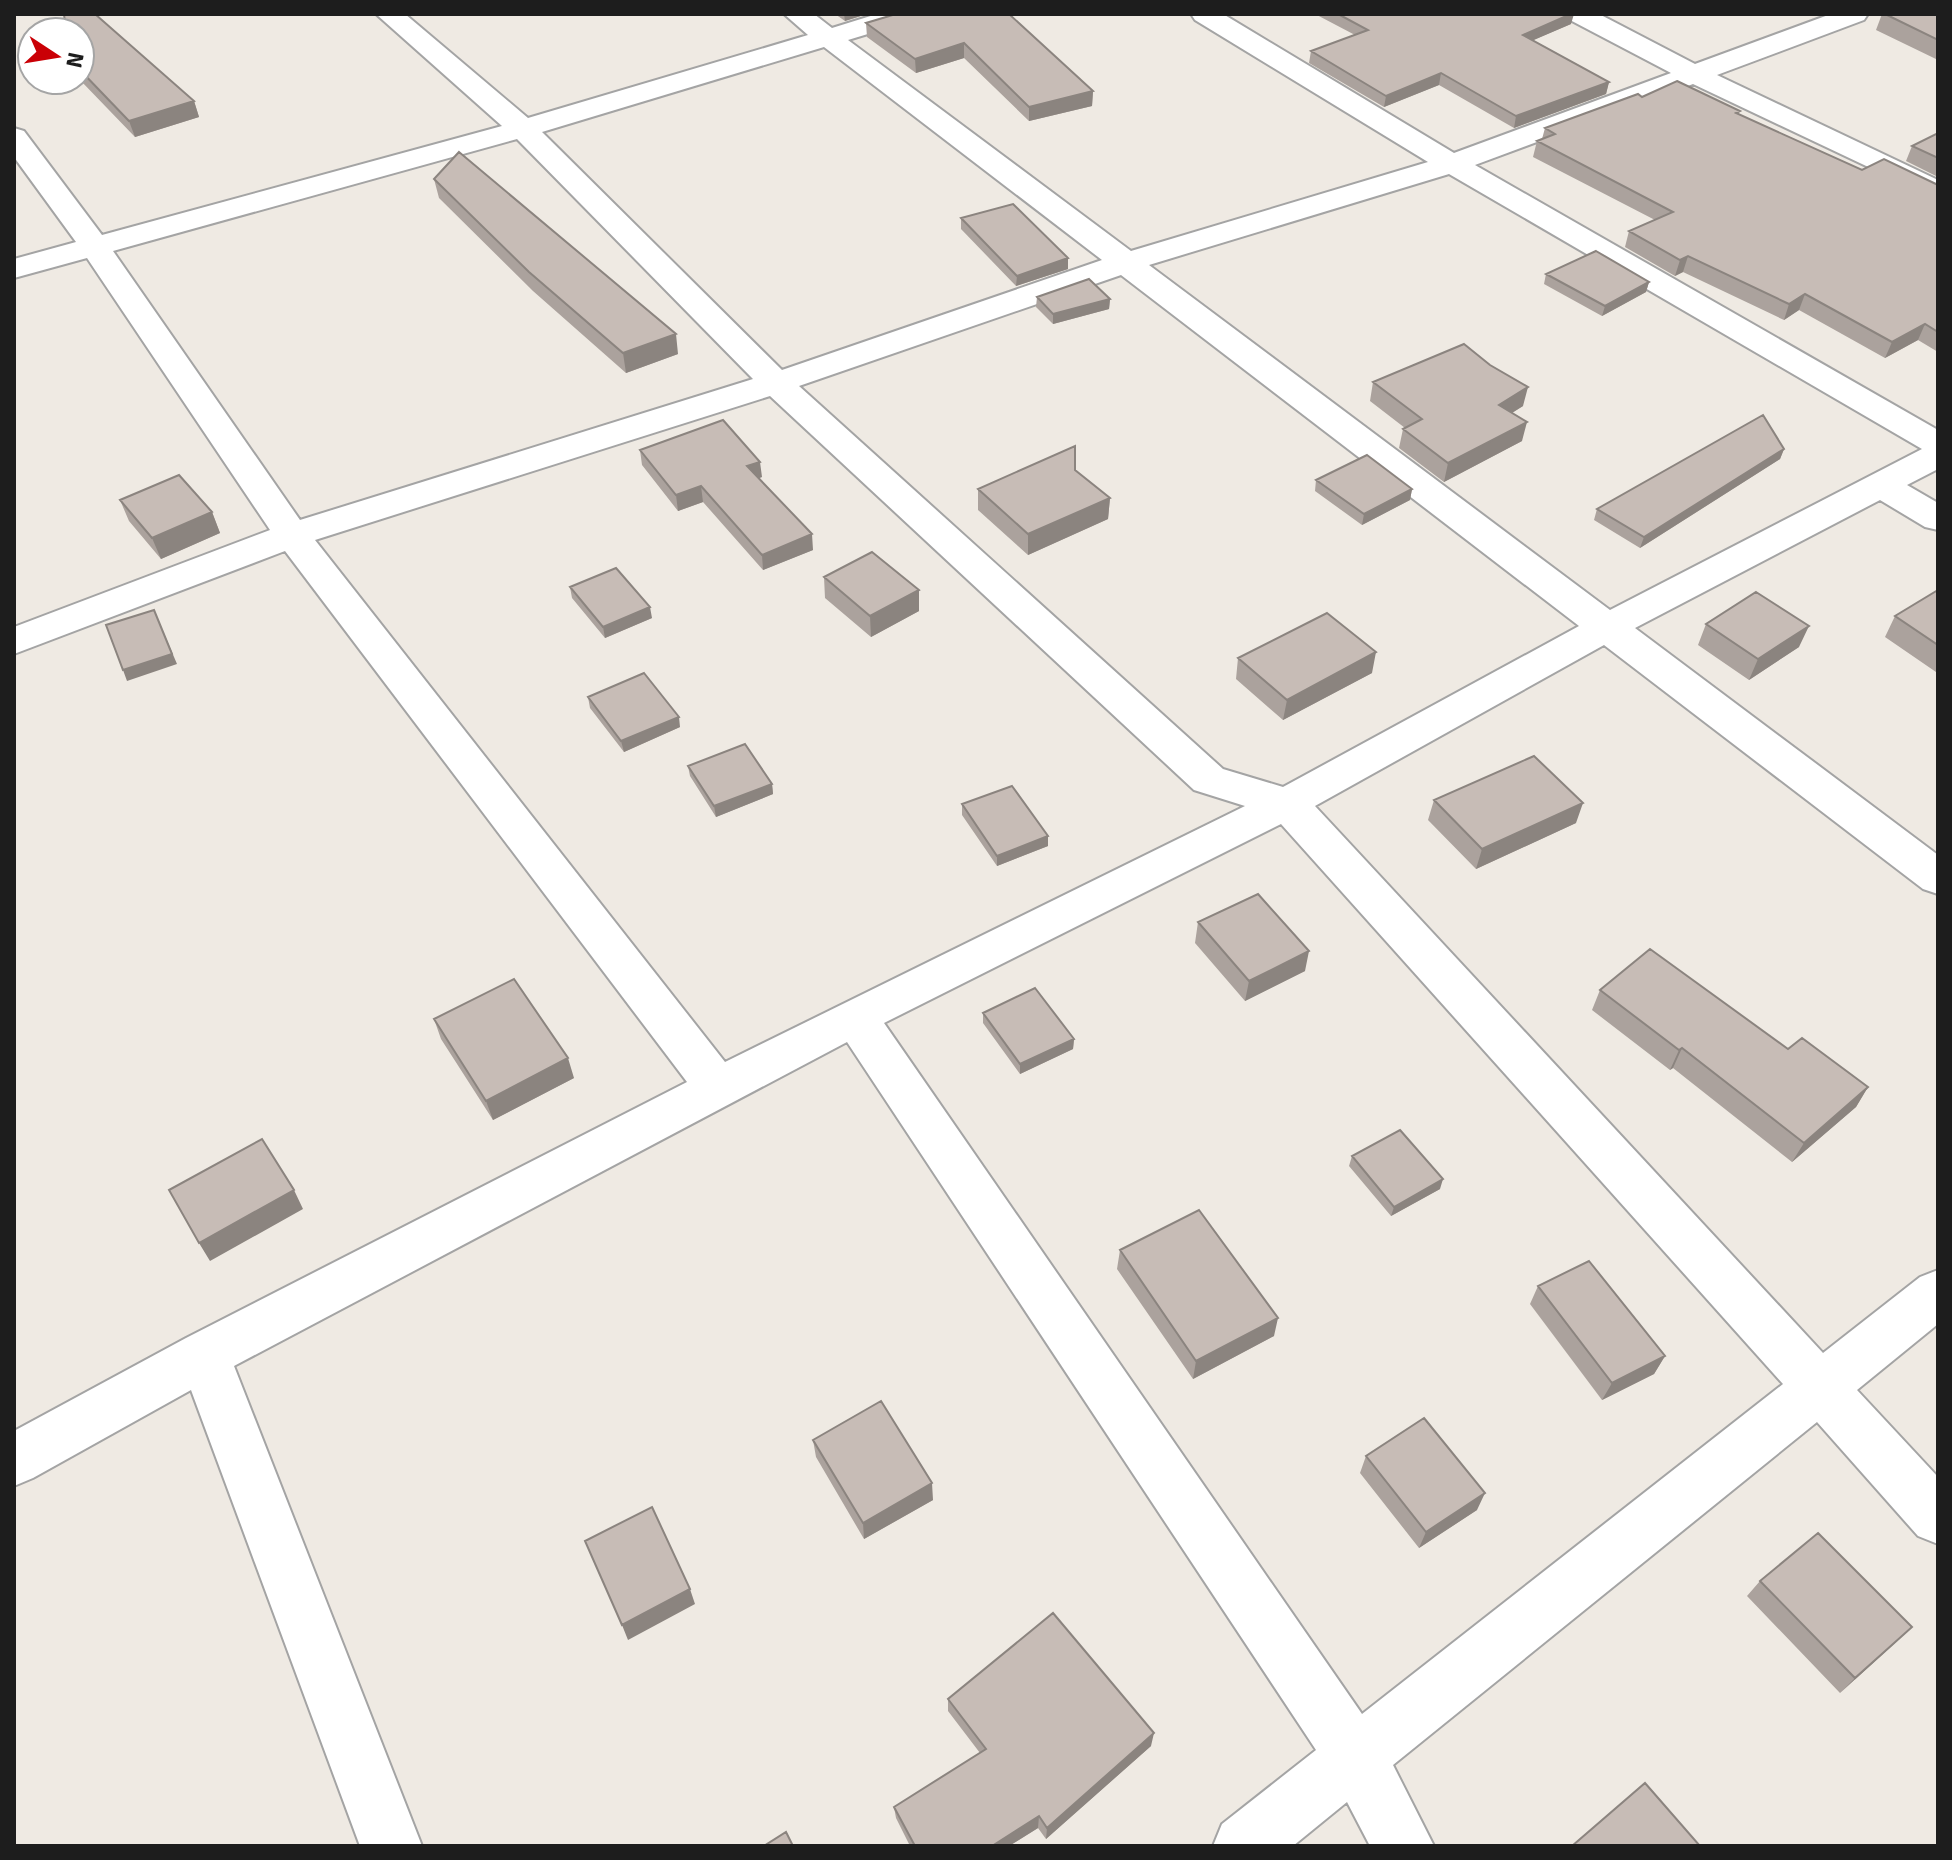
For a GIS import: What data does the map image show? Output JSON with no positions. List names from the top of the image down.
{
  "north": "right"
}
